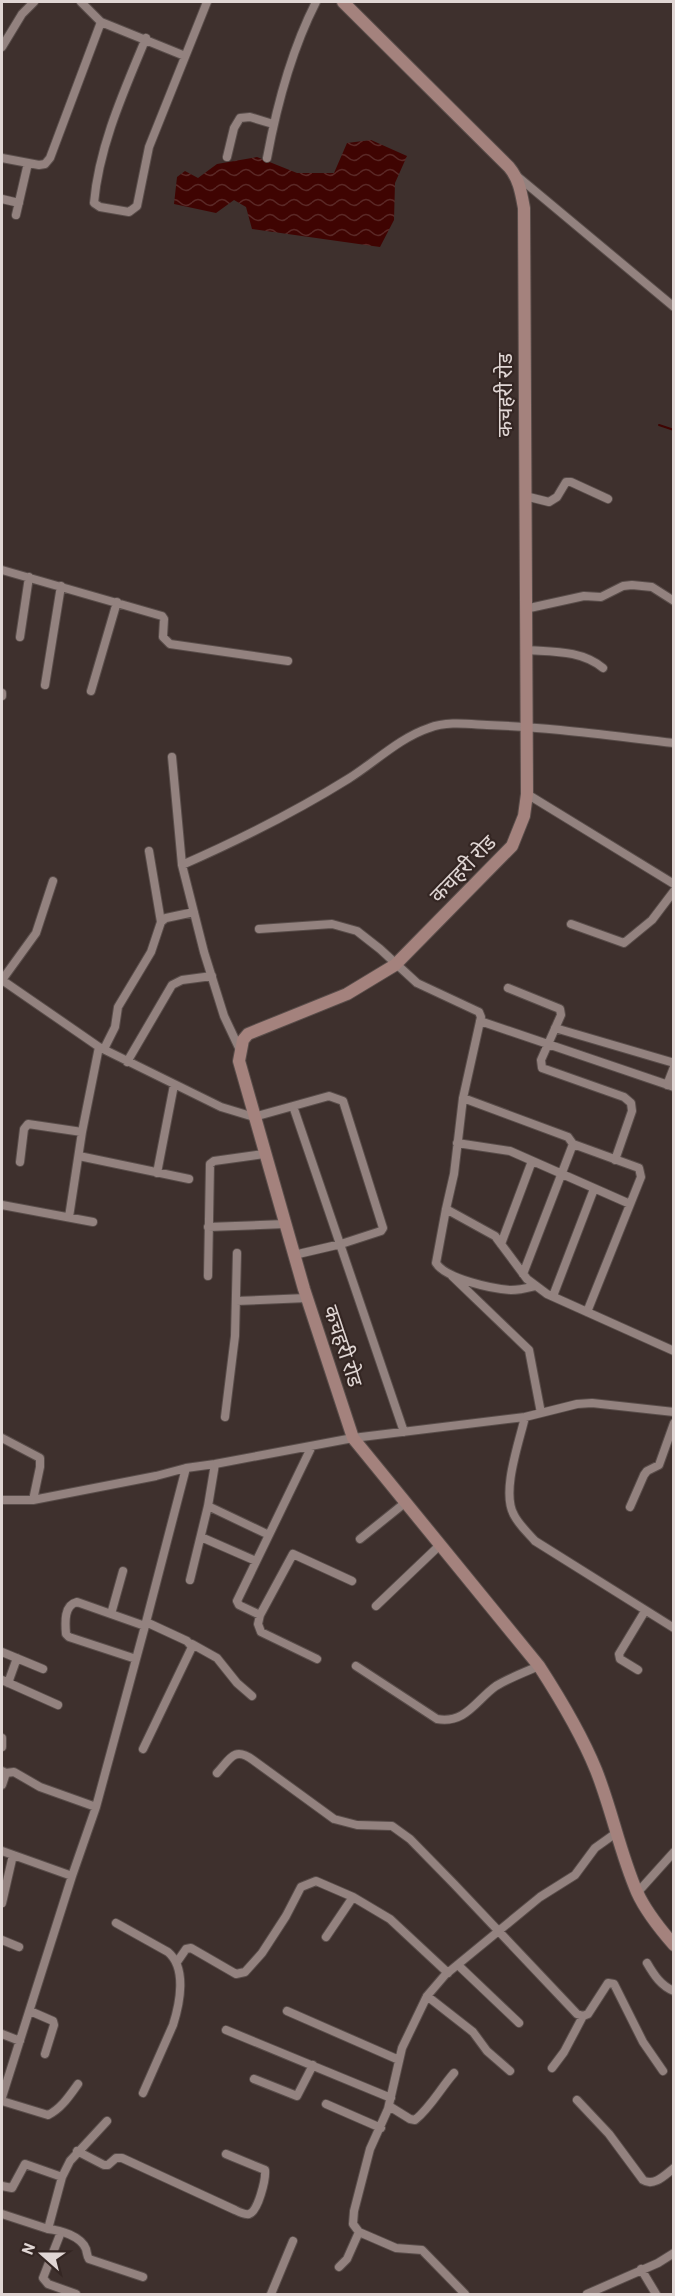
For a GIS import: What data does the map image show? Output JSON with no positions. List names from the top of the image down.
{
  "streets": {
    "main road": ["कचहरी रोड"]
  },
  "north": "left"
}
